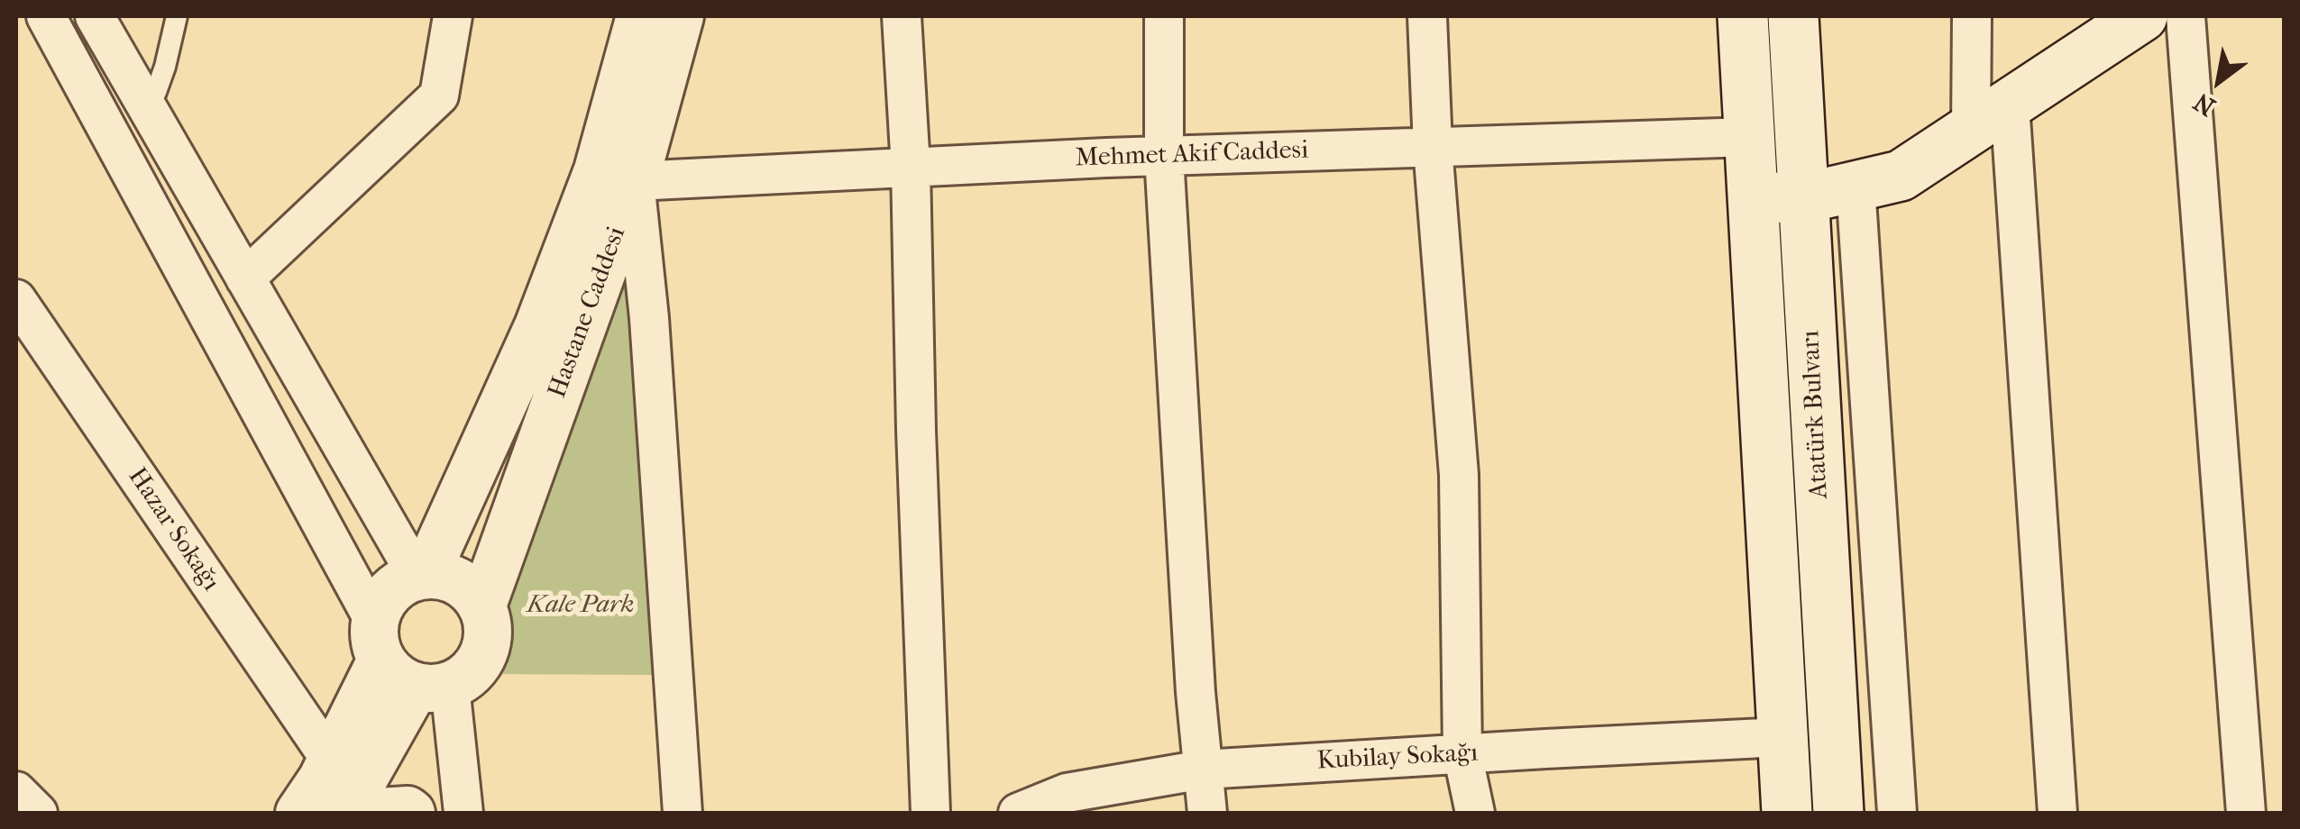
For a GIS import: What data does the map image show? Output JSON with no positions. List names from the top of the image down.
{
  "streets": {
    "main road": ["Atatürk Bulvarı"],
    "street": [
      "Mehmet Akif Caddesi",
      "Hastane Caddesi",
      "Hazar Sokağı",
      "Kubilay Sokağı"
    ]
  },
  "crossings": [
    ["Mehmet Akif Caddesi", "Hastane Caddesi"],
    ["Mehmet Akif Caddesi", "Atatürk Bulvarı"],
    ["Atatürk Bulvarı", "Kubilay Sokağı"]
  ],
  "parks": ["Kale Park"],
  "north": "bottom left"
}
